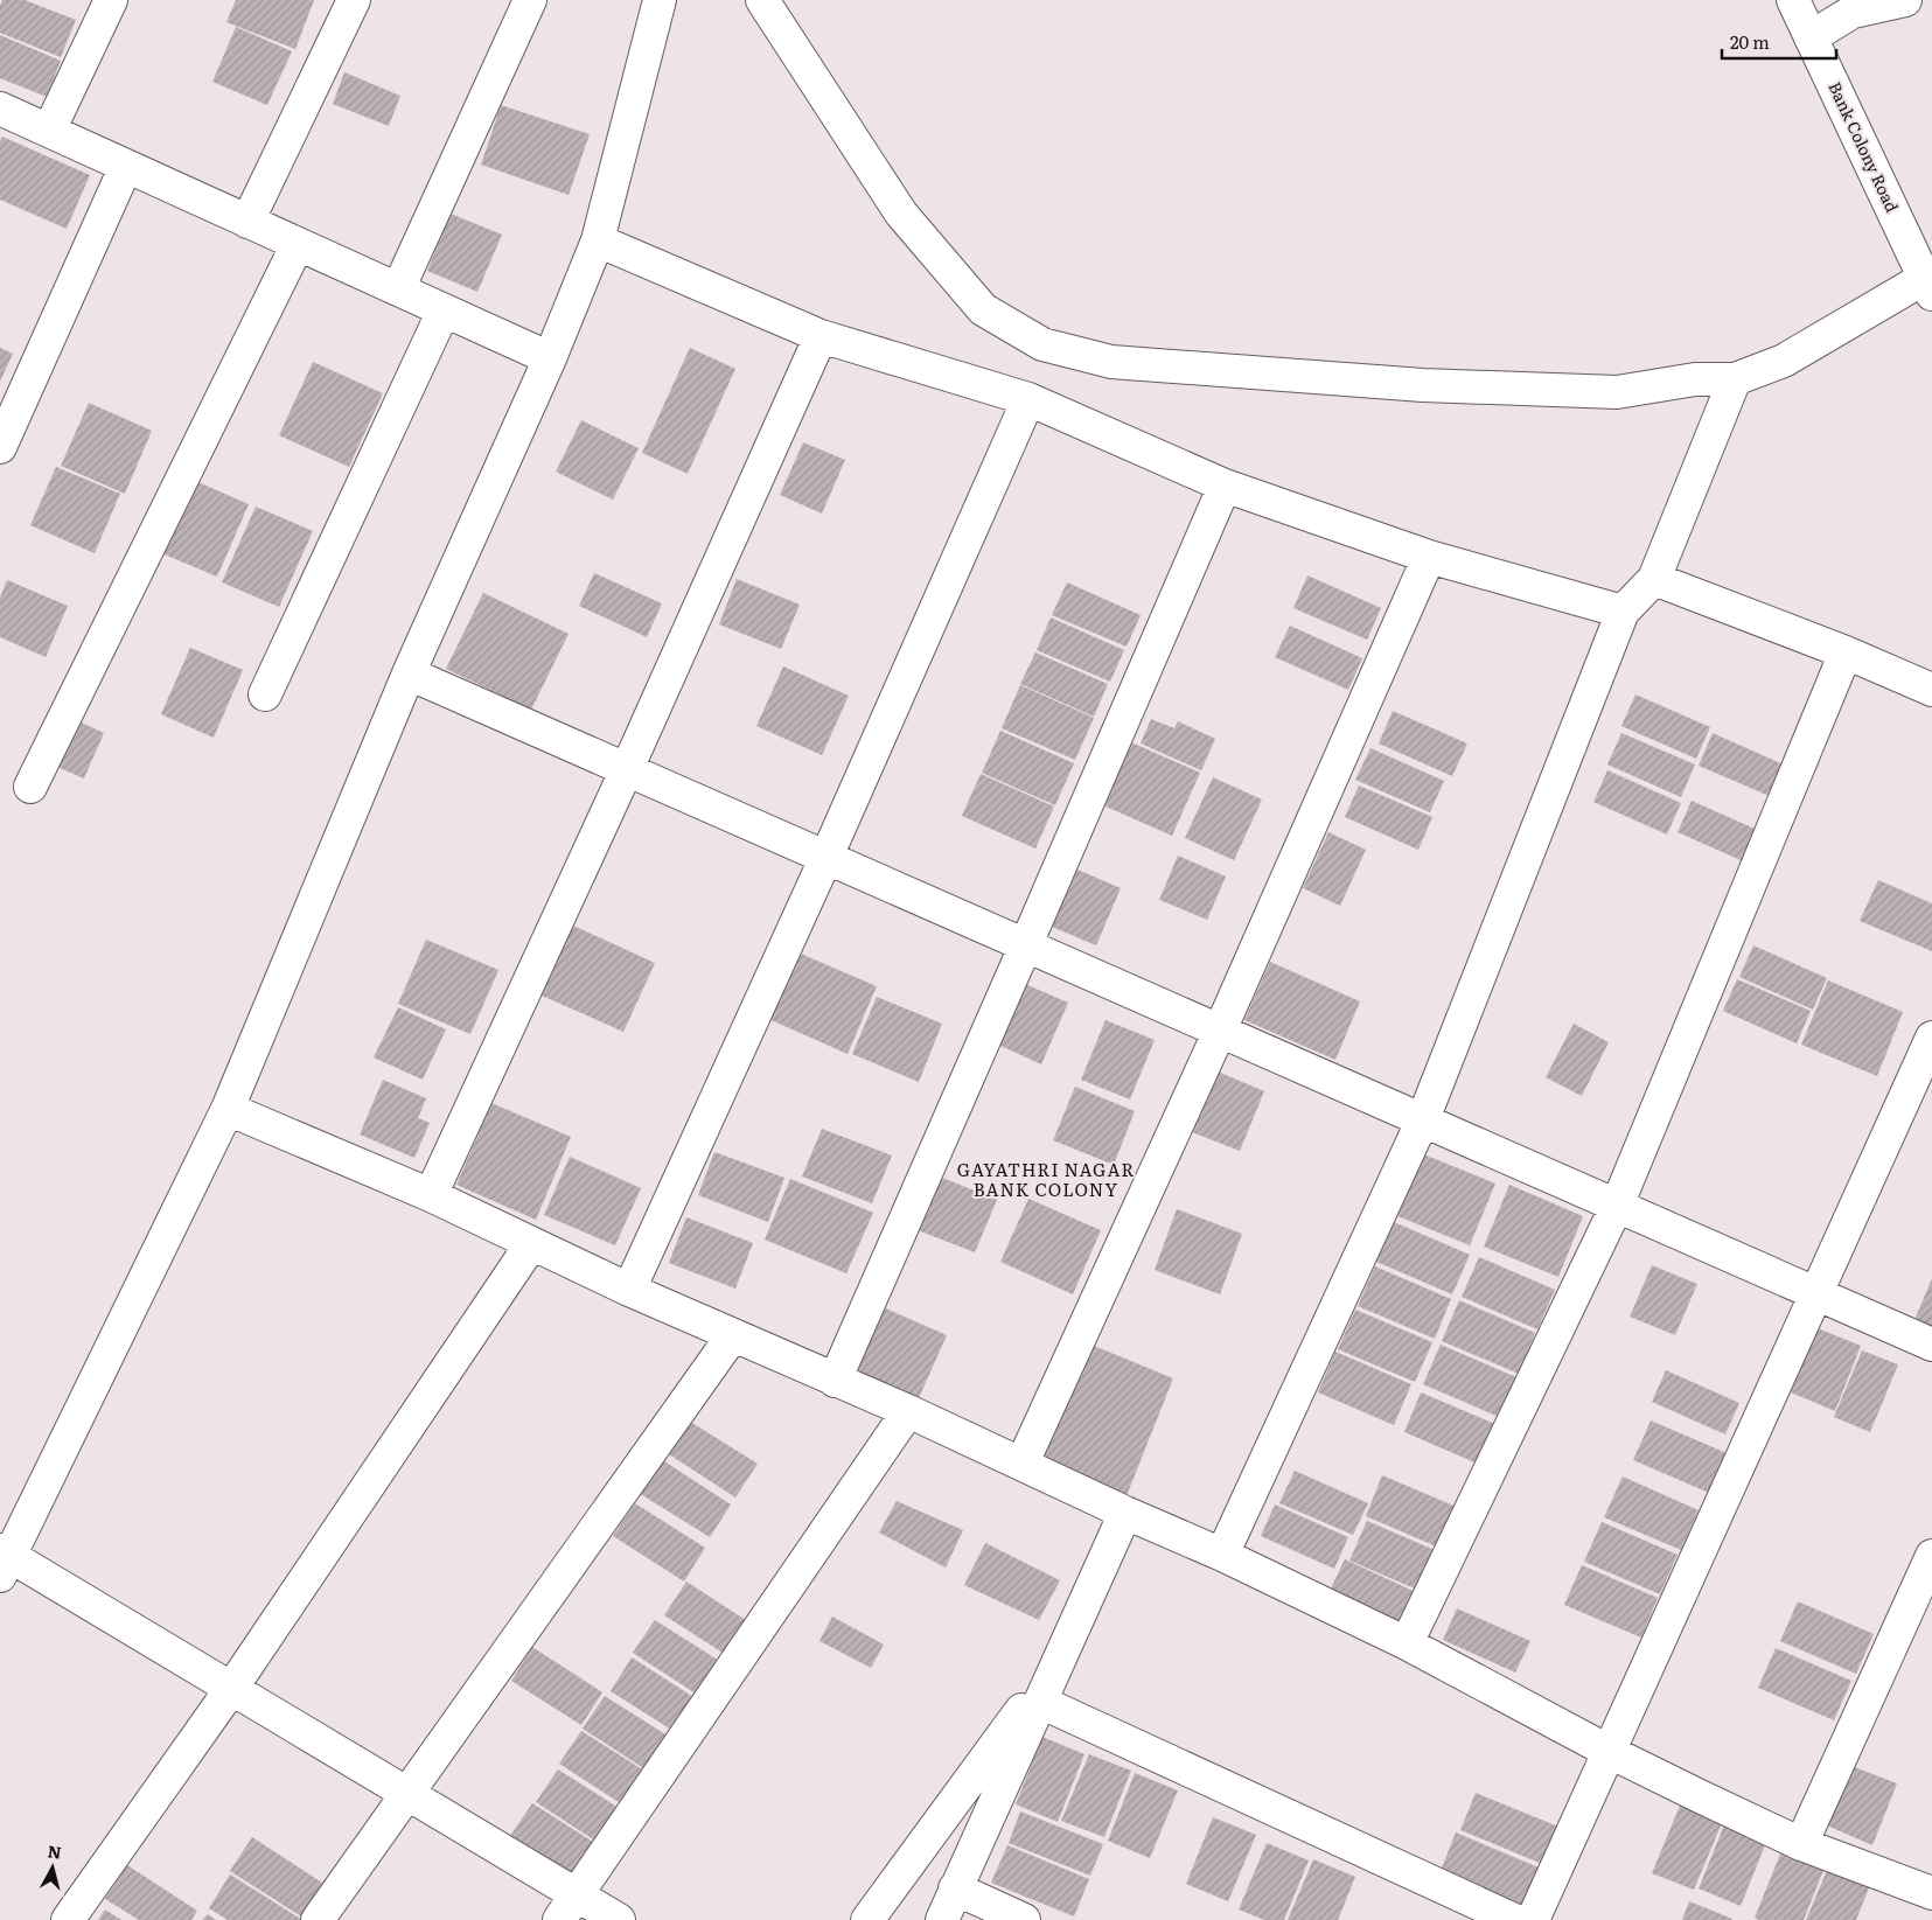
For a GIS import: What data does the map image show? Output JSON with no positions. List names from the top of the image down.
{
  "streets": {
    "street": ["Bank Colony Road"]
  },
  "districts": ["GAYATHRI NAGAR BANK COLONY"],
  "scale_bar": "20 m",
  "north": "top"
}
